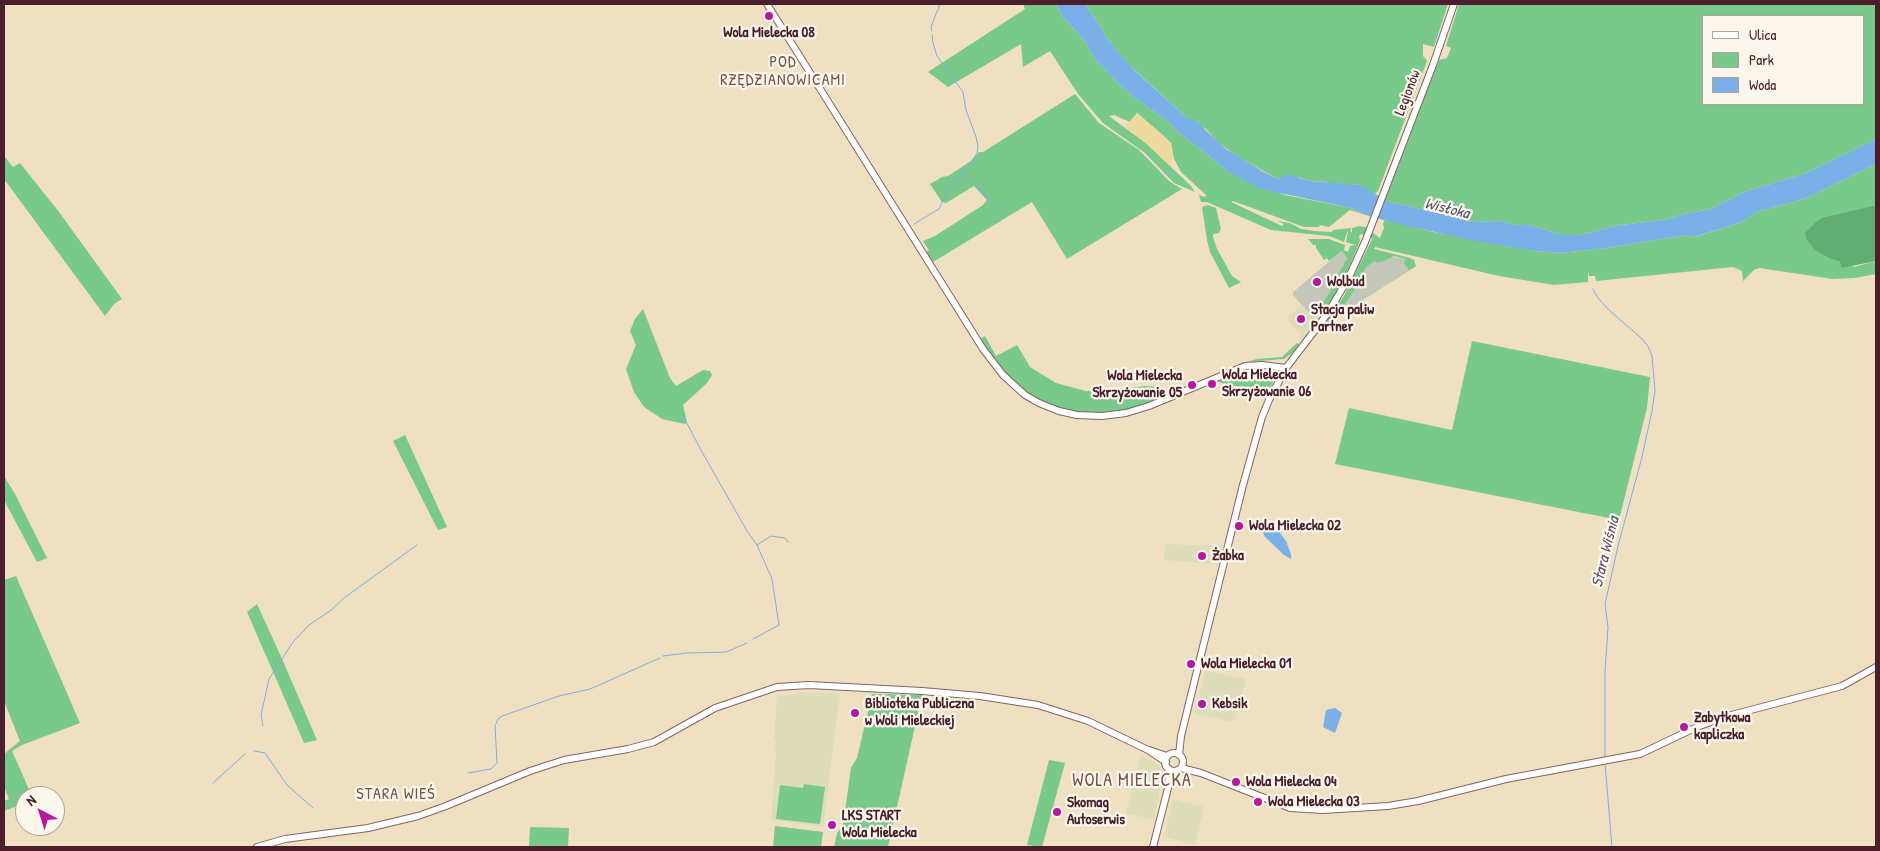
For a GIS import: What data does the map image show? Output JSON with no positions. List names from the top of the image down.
{
  "streets": {
    "street": ["Legionów"]
  },
  "districts": ["POD RZĘDZIANOWICAMI", "WOLA MIELECKA", "STARA WIEŚ"],
  "water": ["Wisłoka", "Stara Wiśnia"],
  "places": [
    "Wola Mielecka 08",
    "Wolbud",
    "Stacja paliw Partner",
    "Wola Mielecka Skrzyżowanie 06",
    "Wola Mielecka Skrzyżowanie 05",
    "Wola Mielecka 02",
    "Żabka",
    "Wola Mielecka 01",
    "Kebsik",
    "Biblioteka Publiczna w Woli Mieleckiej",
    "Zabytkowa kapliczka",
    "Wola Mielecka 04",
    "Wola Mielecka 03",
    "Skomag Autoserwis",
    "LKS START Wola Mielecka"
  ],
  "legend": ["Ulica", "Park", "Woda"],
  "north": "top left"
}
